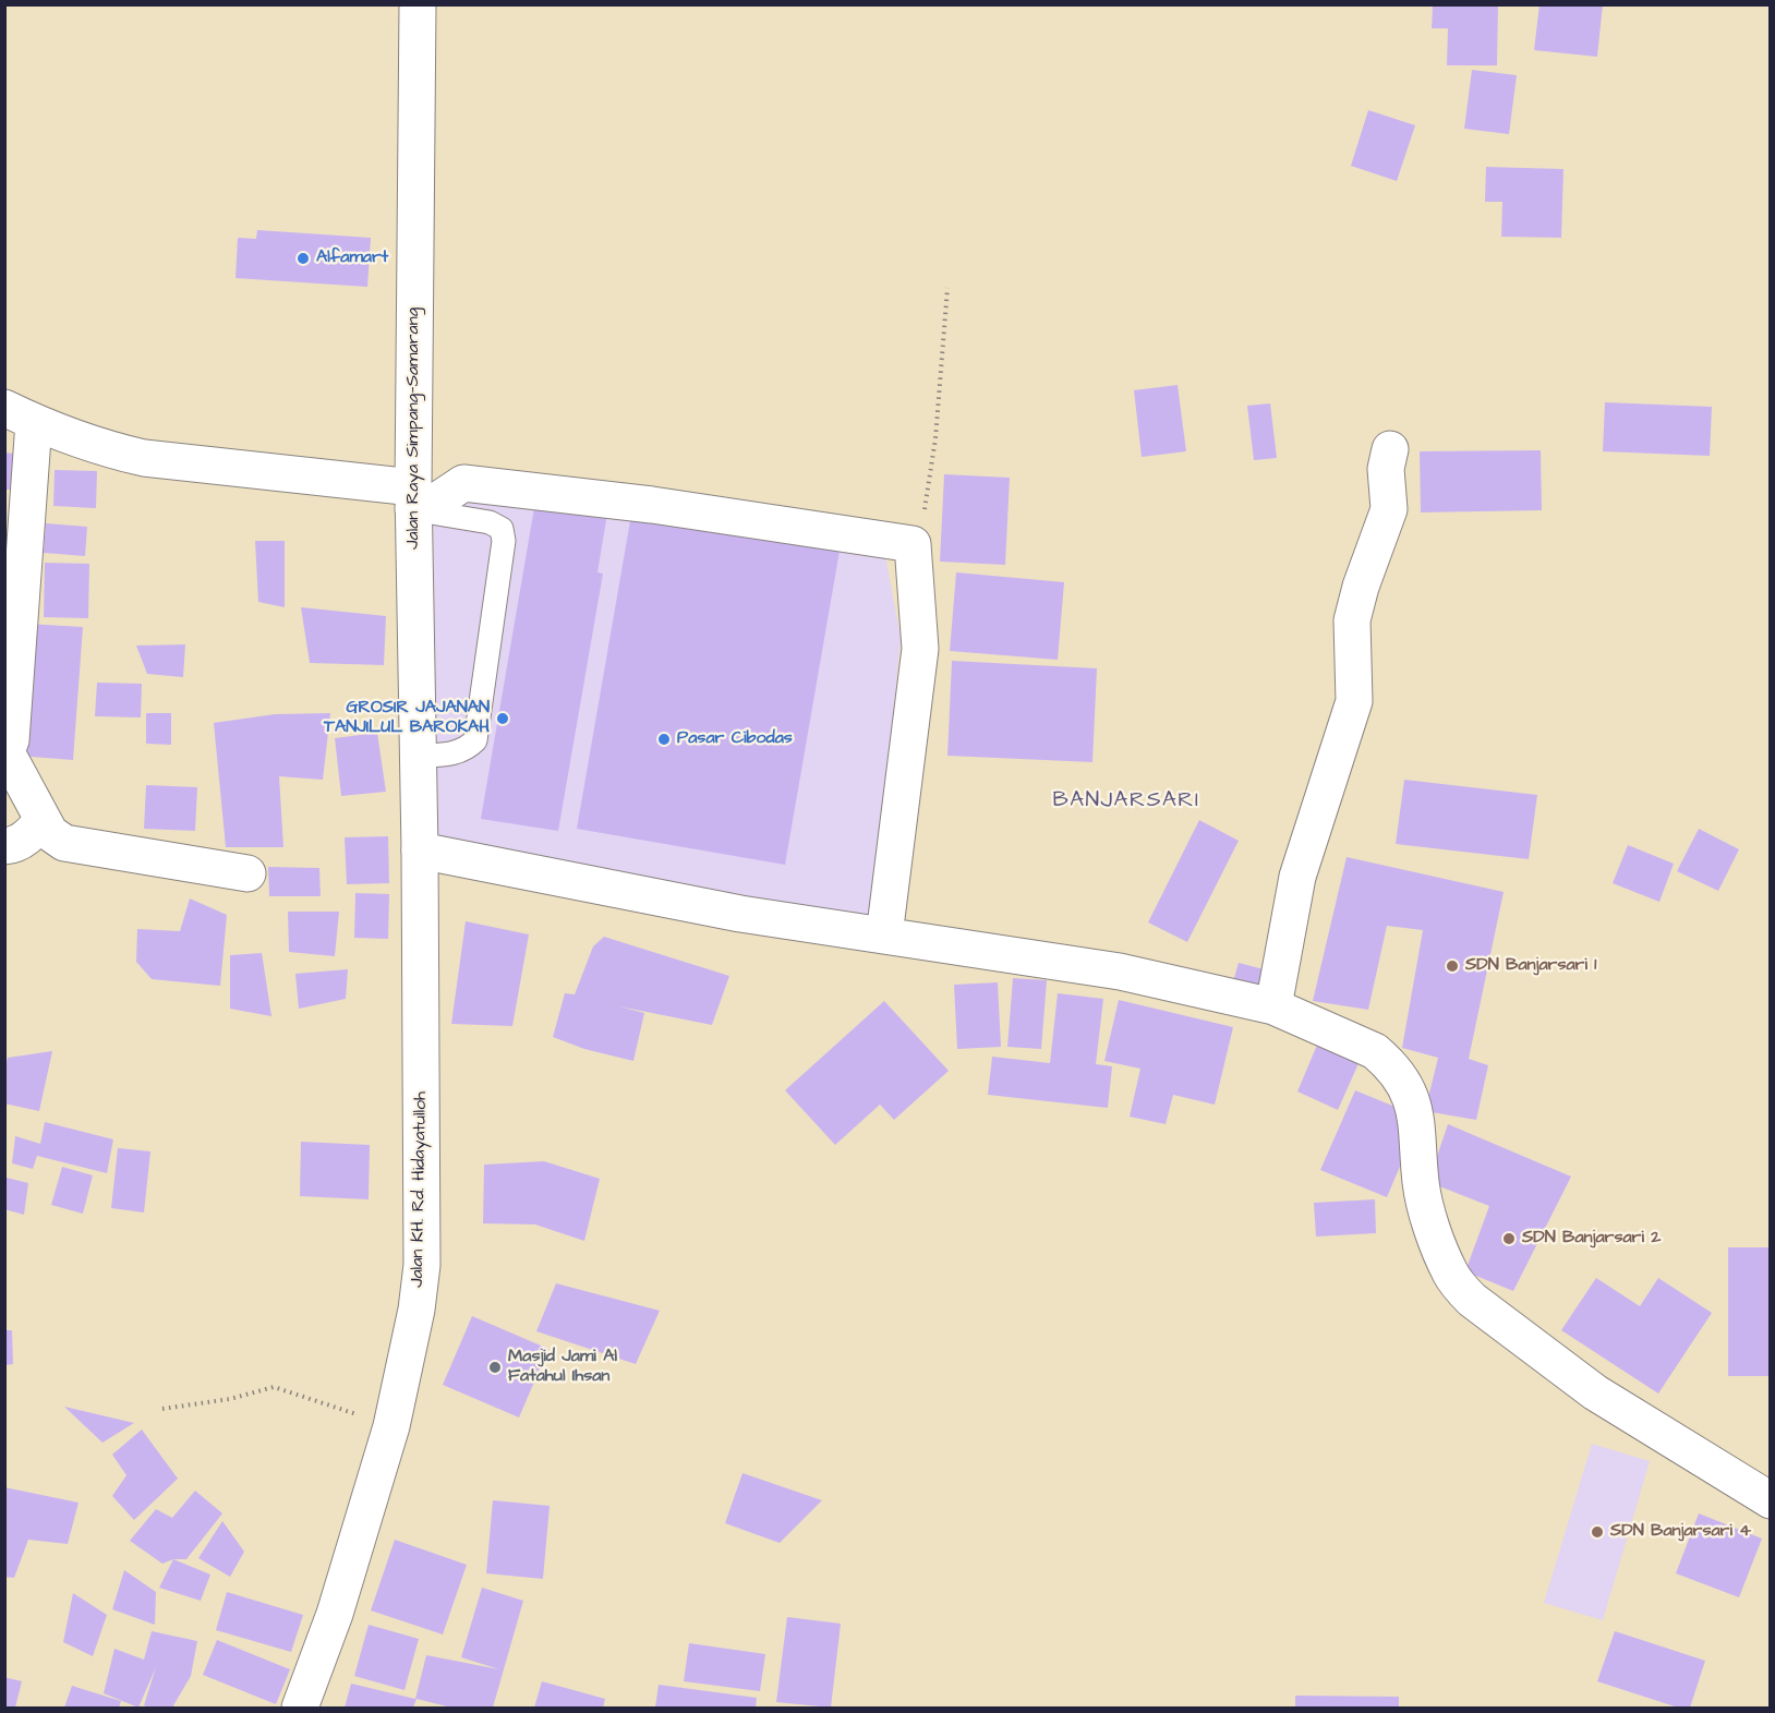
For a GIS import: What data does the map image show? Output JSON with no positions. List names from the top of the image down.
{
  "streets": {
    "street": ["Jalan Raya Simpang—Samarang", "Jalan KH. Rd. Hidayatulloh"]
  },
  "crossings": [
    ["Jalan Raya Simpang—Samarang", "Jalan KH. Rd. Hidayatulloh"]
  ],
  "districts": ["BANJARSARI"],
  "places": [
    "Alfamart",
    "GROSIR JAJANAN TANJILUL BAROKAH",
    "Pasar Cibodas",
    "SDN Banjarsari 1",
    "SDN Banjarsari 2",
    "Masjid Jami Al Fatahul Ihsan",
    "SDN Banjarsari 4"
  ]
}
